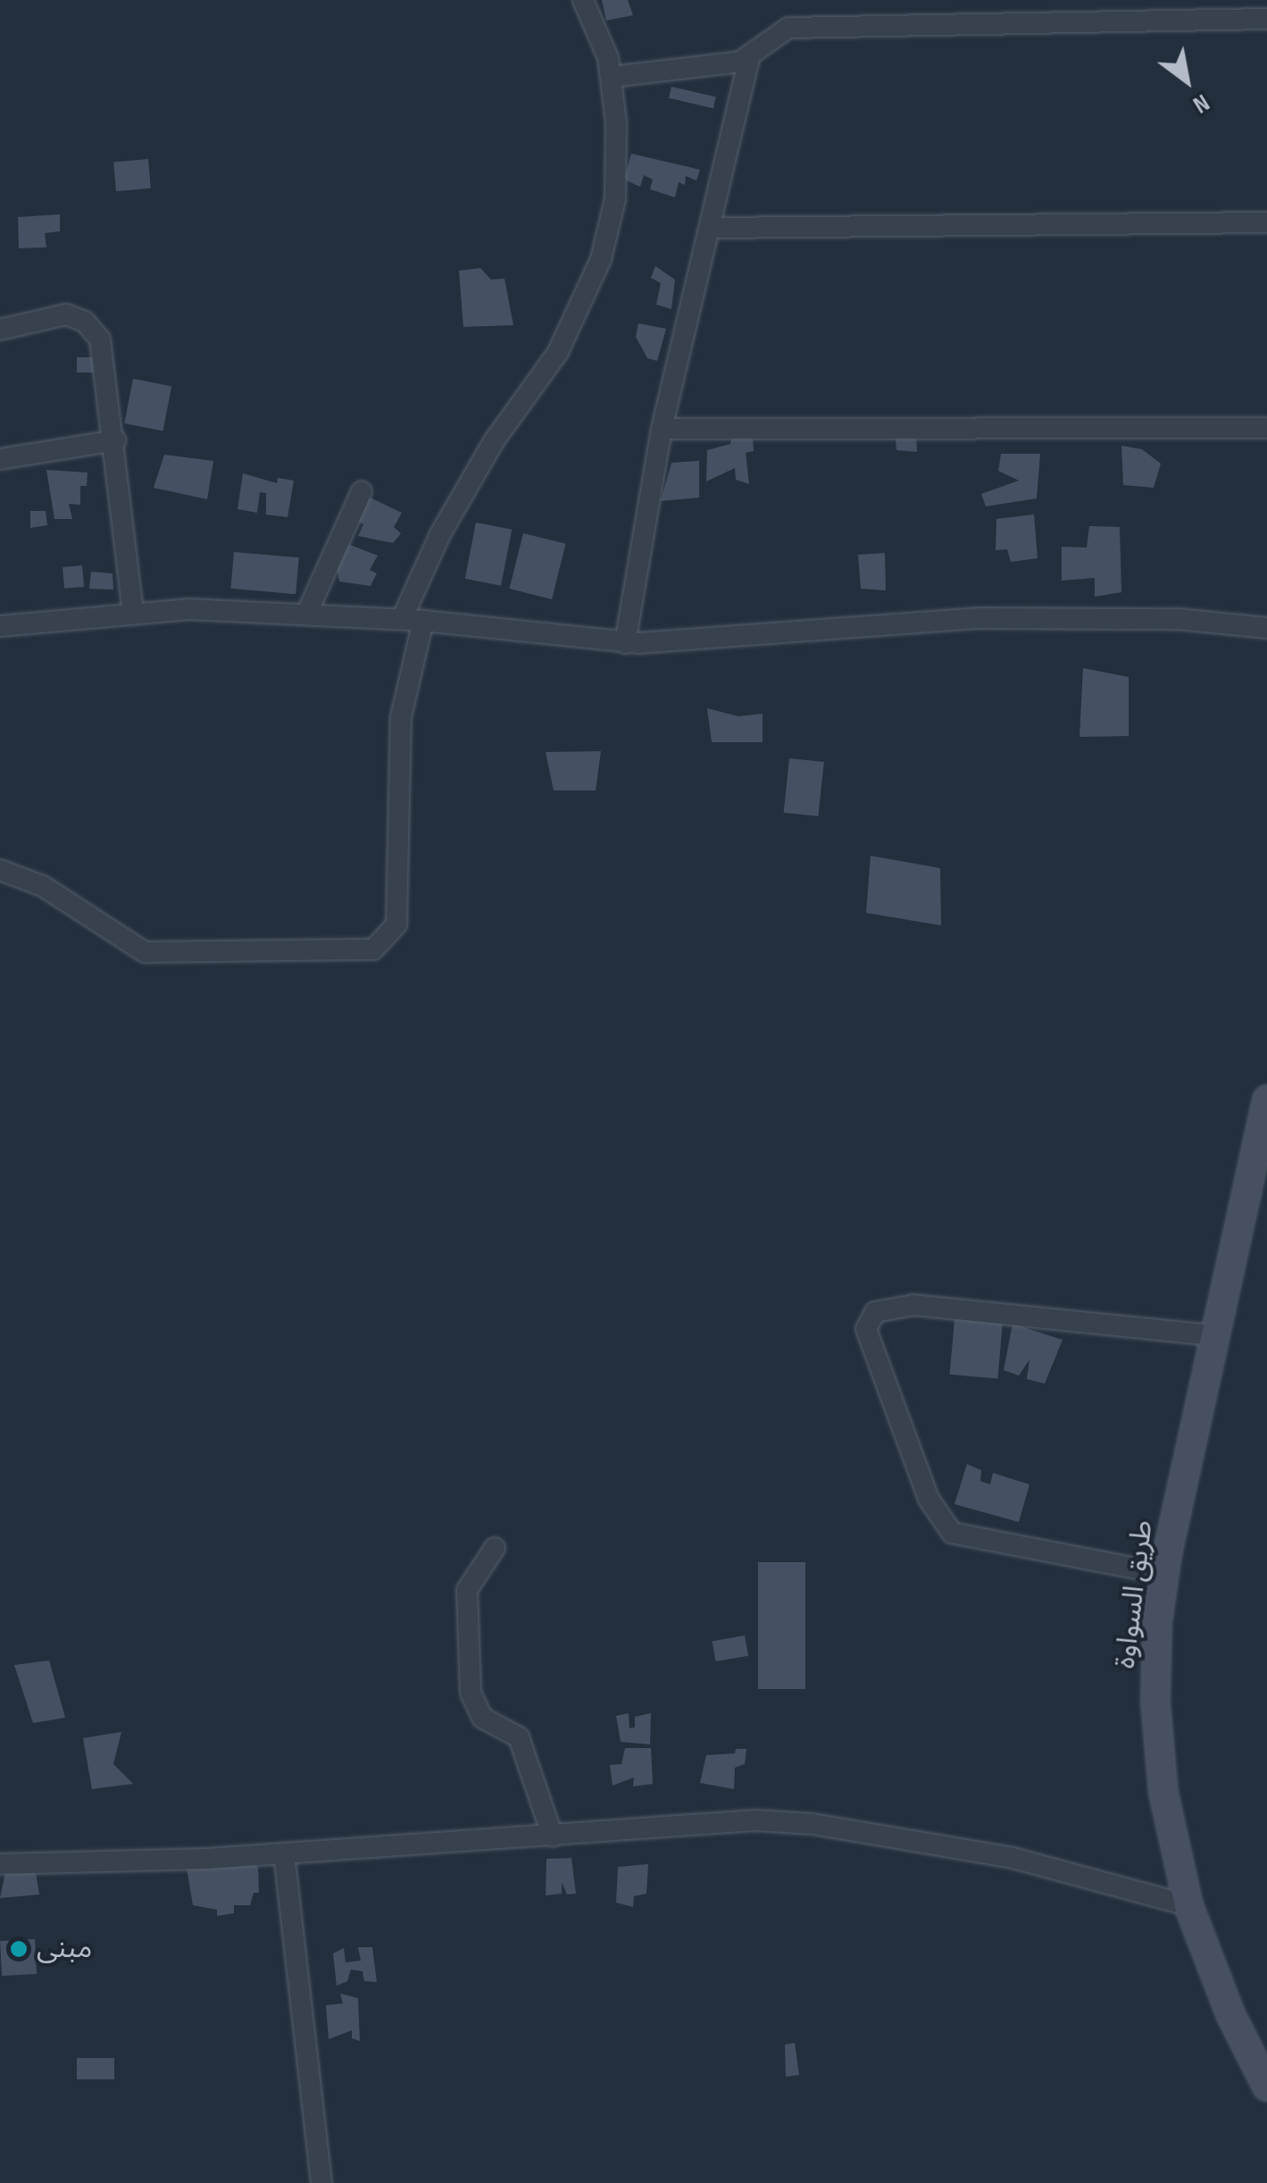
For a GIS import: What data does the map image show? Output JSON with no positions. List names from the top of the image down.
{
  "streets": {
    "street": ["طريق السواوة"]
  },
  "places": ["مبنى"],
  "north": "bottom right"
}
